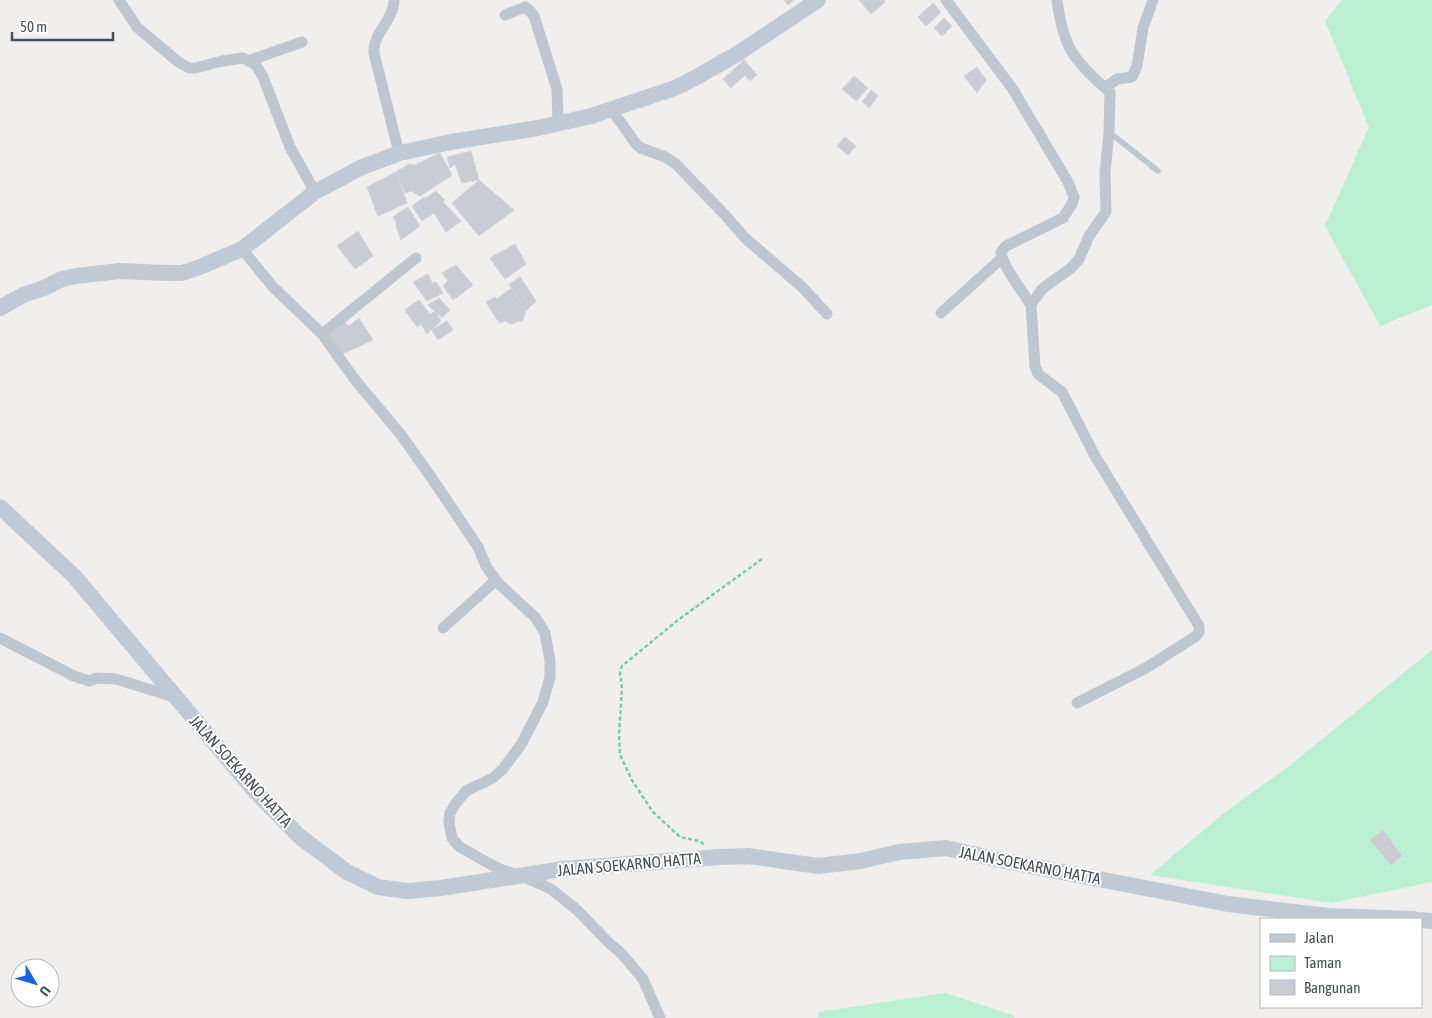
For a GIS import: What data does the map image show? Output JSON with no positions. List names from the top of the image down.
{
  "streets": {
    "street": ["JALAN SOEKARNO HATTA"]
  },
  "legend": ["Jalan", "Taman", "Bangunan"],
  "scale_bar": "50 m",
  "north": "bottom right"
}
